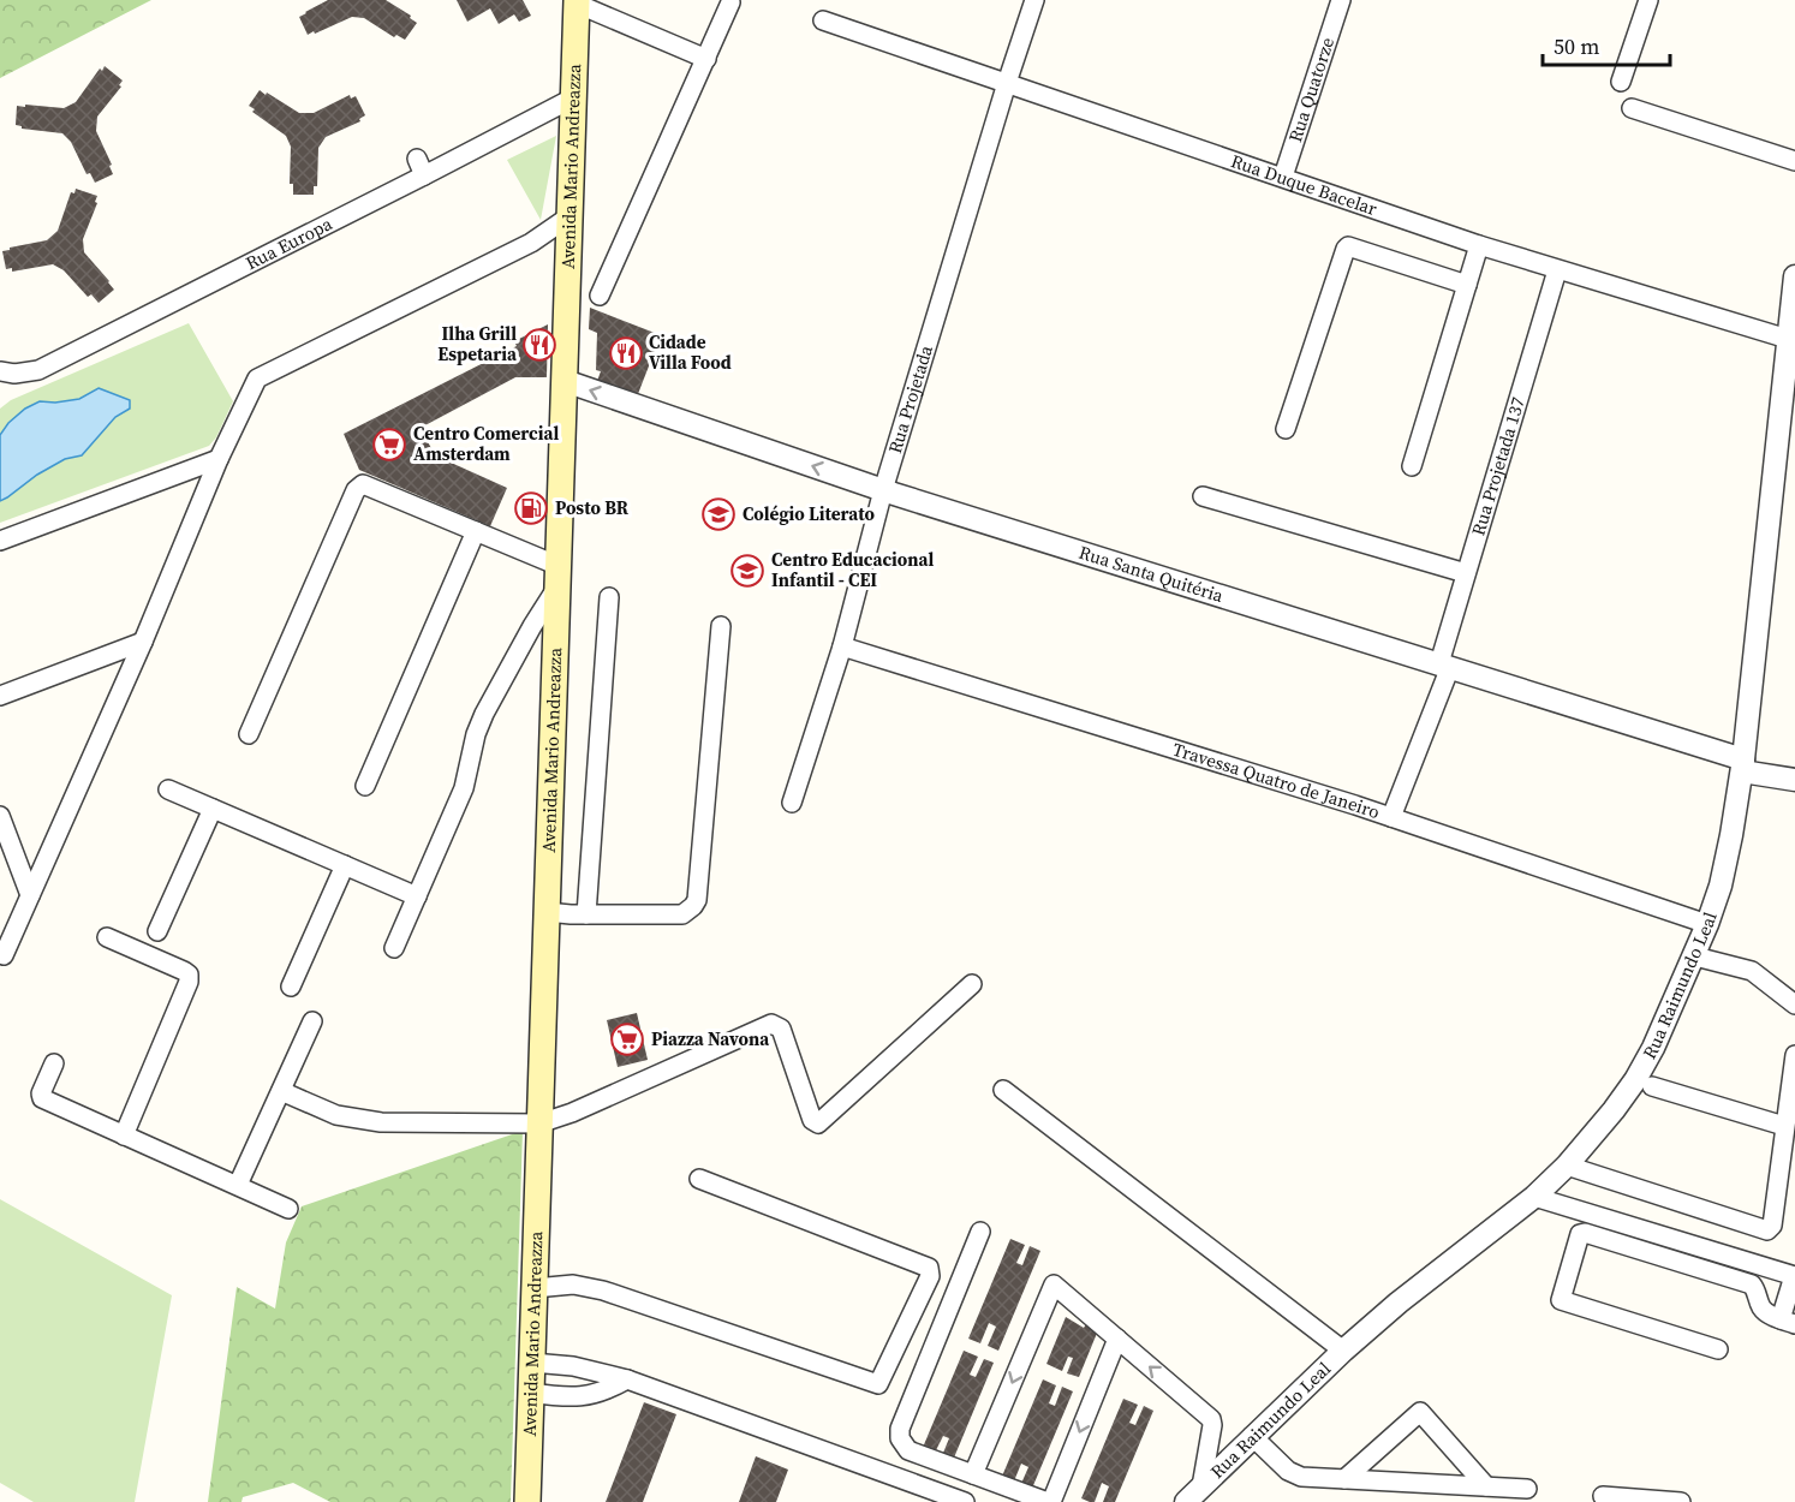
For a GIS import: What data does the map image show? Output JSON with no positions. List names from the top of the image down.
{
  "streets": {
    "main road": ["Avenida Mario Andreazza"],
    "street": [
      "Rua Quatorze",
      "Rua Duque Bacelar",
      "Rua Europa",
      "Rua Projetada",
      "Rua Projetada 137",
      "Rua Santa Quitéria",
      "Travessa Quatro de Janeiro",
      "Rua Raimundo Leal"
    ]
  },
  "crossings": [
    ["Rua Quatorze", "Rua Duque Bacelar"],
    ["Avenida Mario Andreazza", "Rua Europa"],
    ["Avenida Mario Andreazza", "Rua Santa Quitéria"],
    ["Rua Duque Bacelar", "Rua Projetada"],
    ["Rua Duque Bacelar", "Rua Projetada 137"],
    ["Rua Duque Bacelar", "Rua Raimundo Leal"],
    ["Rua Projetada", "Rua Santa Quitéria"],
    ["Rua Projetada", "Travessa Quatro de Janeiro"],
    ["Rua Projetada 137", "Rua Santa Quitéria"],
    ["Rua Projetada 137", "Travessa Quatro de Janeiro"],
    ["Rua Santa Quitéria", "Rua Raimundo Leal"],
    ["Travessa Quatro de Janeiro", "Rua Raimundo Leal"]
  ],
  "places": {
    "restaurant": ["Ilha Grill Espetaria", "Cidade Villa Food"],
    "supermarket": ["Centro Comercial Amsterdam", "Piazza Navona"],
    "fuel station": ["Posto BR"],
    "school or university": ["Colégio Literato", "Centro Educacional Infantil - CEI"]
  },
  "scale_bar": "50 m"
}
